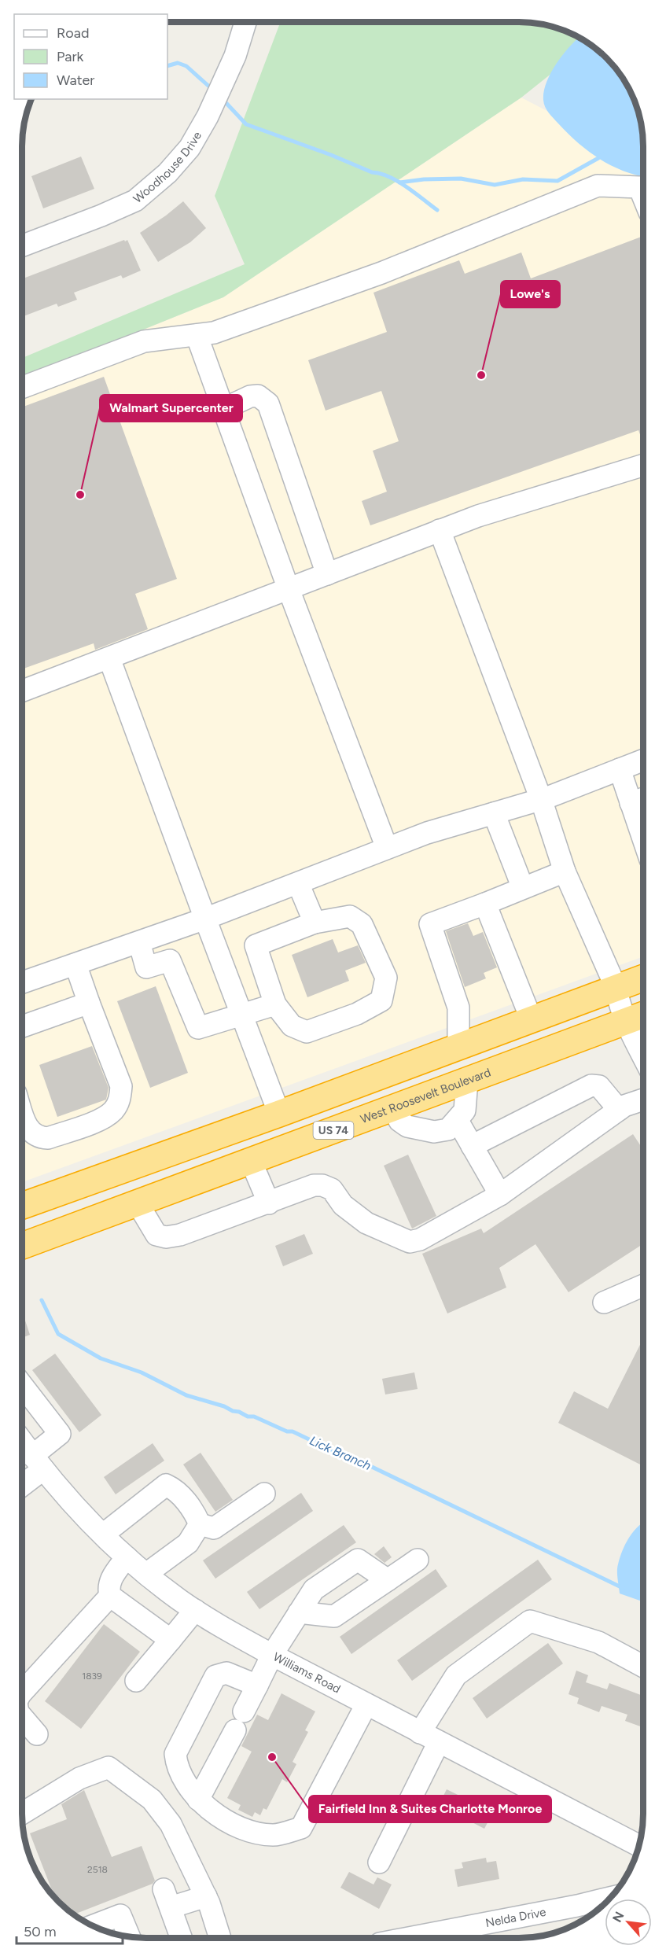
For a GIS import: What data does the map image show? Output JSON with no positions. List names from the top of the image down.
{
  "streets": {
    "highway": ["West Roosevelt Boulevard", "US 74"],
    "street": ["Woodhouse Drive", "Williams Road", "Nelda Drive"]
  },
  "water": ["Lick Branch"],
  "places": ["Lowe's", "Walmart Supercenter", "Fairfield Inn & Suites Charlotte Monroe"],
  "house_numbers": ["1839", "2518"],
  "legend": ["Road", "Park", "Water"],
  "scale_bar": "50 m",
  "north": "top left"
}
